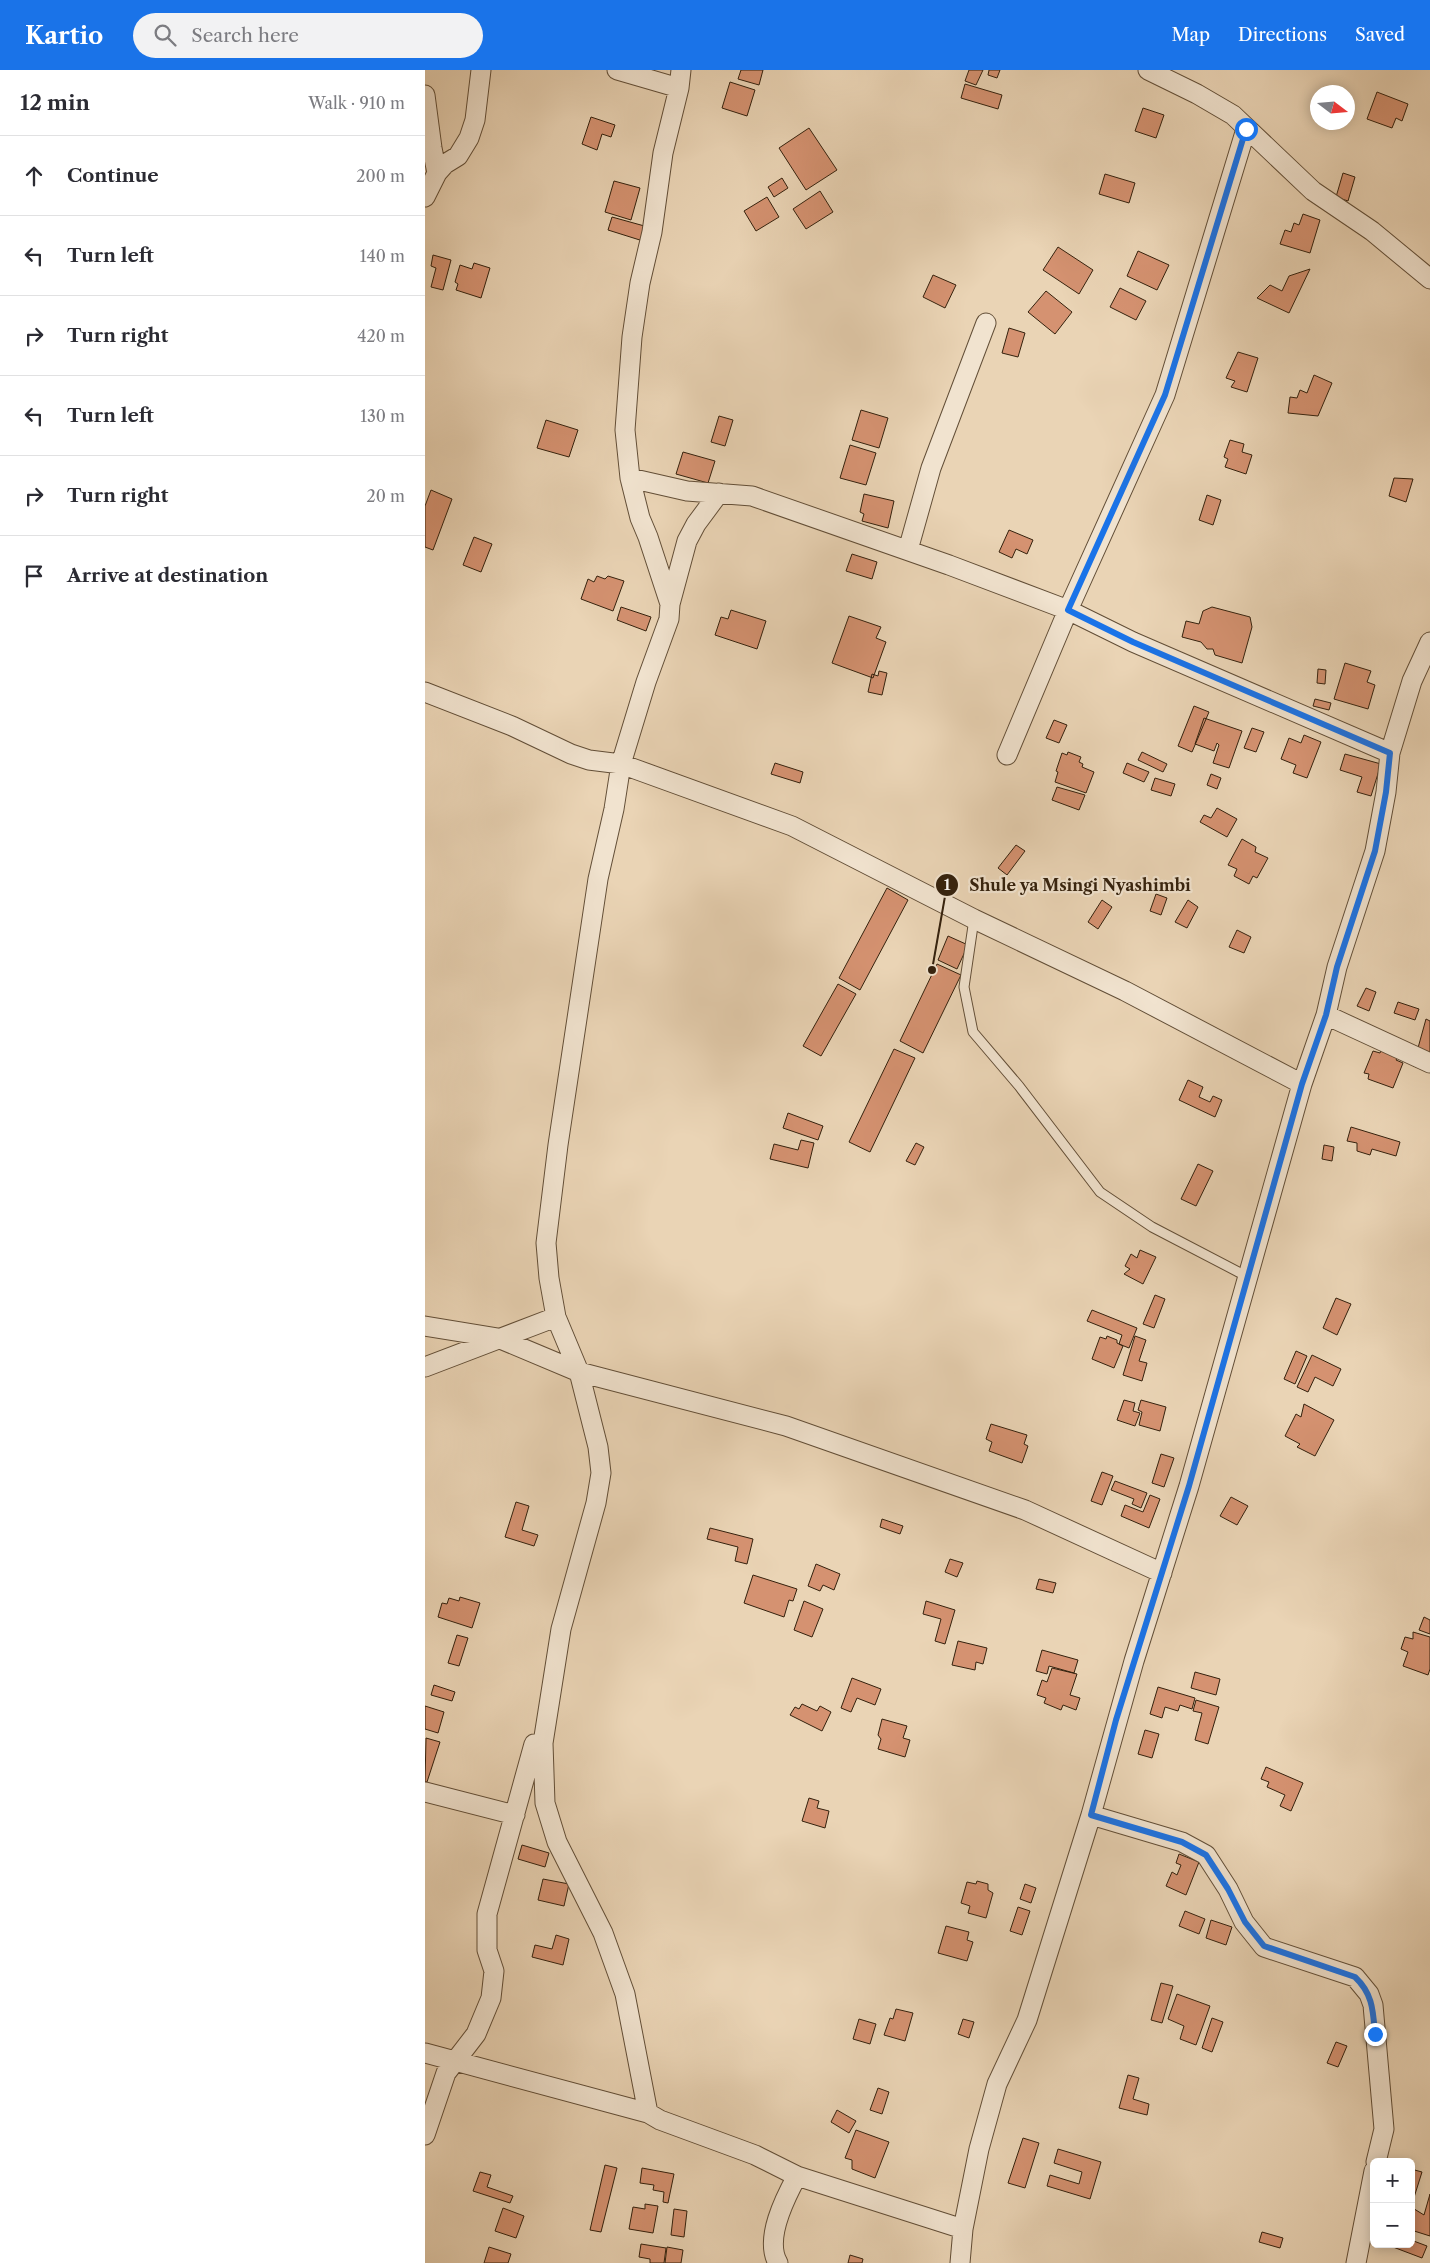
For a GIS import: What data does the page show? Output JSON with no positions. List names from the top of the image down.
{
  "places": ["Shule ya Msingi Nyashimbi"],
  "north": "right",
  "page": {
    "header": "Kartio",
    "search": "Search here",
    "nav": ["Map", "Directions", "Saved"],
    "heading": ["12 min", "Walk · 910 m"],
    "list": [
      ["Continue", "200 m"],
      ["Turn left", "140 m"],
      ["Turn right", "420 m"],
      ["Turn left", "130 m"],
      ["Turn right", "20 m"],
      "Arrive at destination"
    ],
    "map_buttons": ["+", "−"]
  }
}
